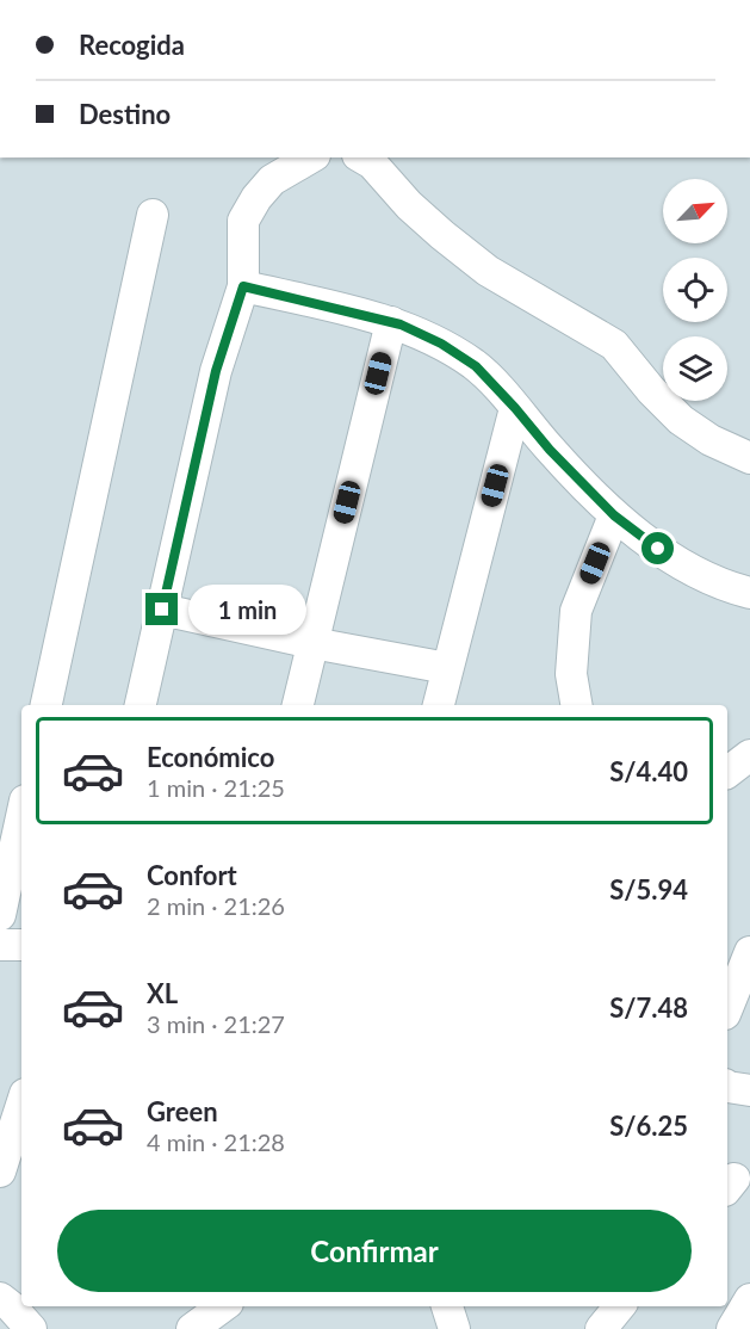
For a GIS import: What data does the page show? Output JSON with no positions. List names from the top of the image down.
{
  "north": "top right",
  "page": {
    "banner": ["Recogida", "Destino"],
    "bubble": "1 min",
    "list": [
      {
        "name": "Económico",
        "note": "1 min · 21:25",
        "value": "S/4.40"
      },
      {
        "name": "Confort",
        "note": "2 min · 21:26",
        "value": "S/5.94"
      },
      {
        "name": "XL",
        "note": "3 min · 21:27",
        "value": "S/7.48"
      },
      {
        "name": "Green",
        "note": "4 min · 21:28",
        "value": "S/6.25"
      }
    ],
    "buttons": "Confirmar"
  }
}
